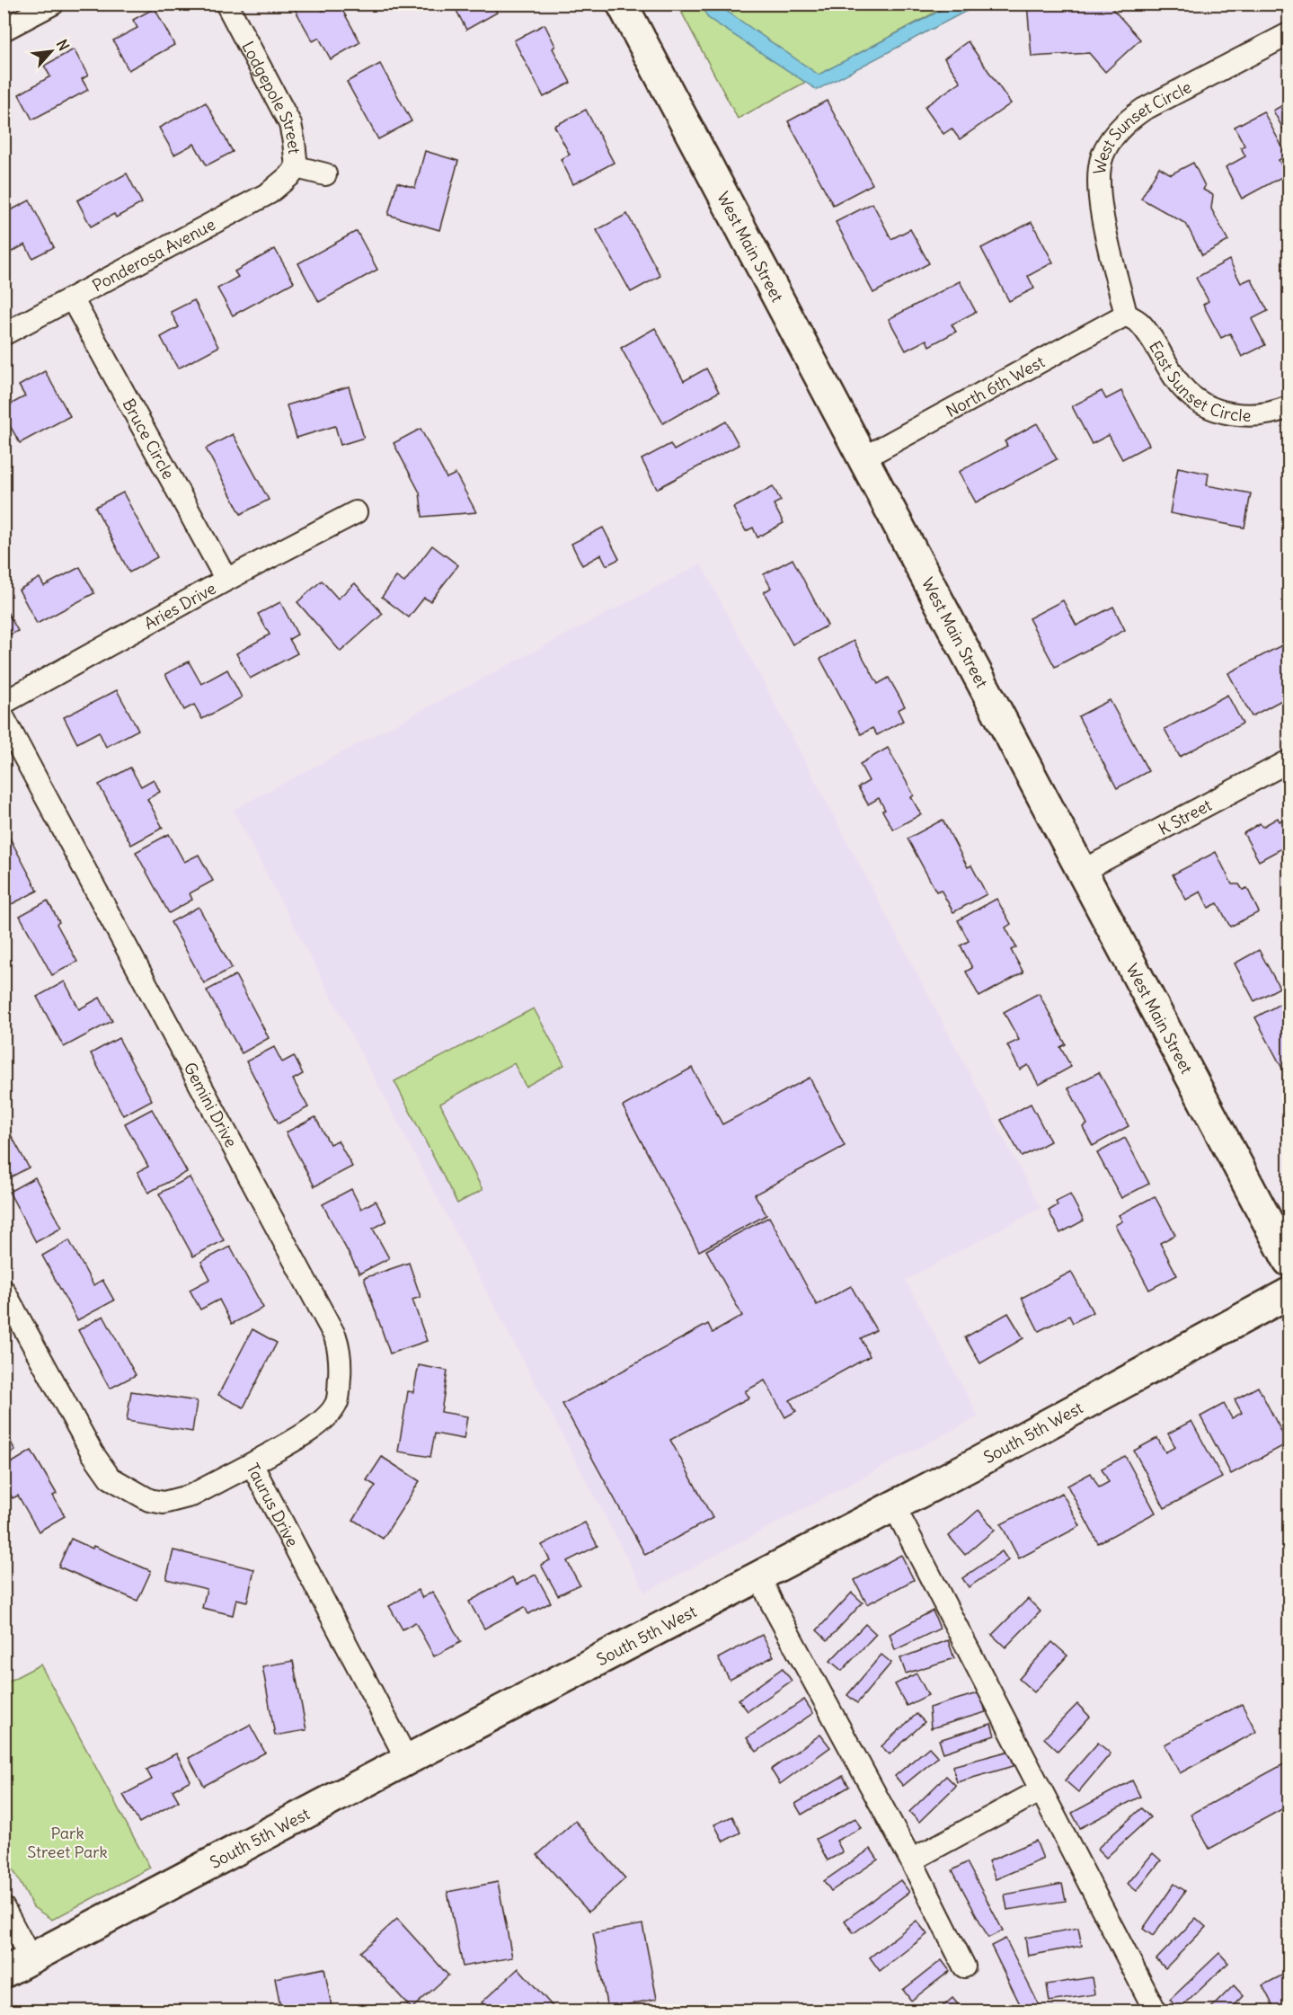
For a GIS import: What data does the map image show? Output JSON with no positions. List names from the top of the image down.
{
  "streets": {
    "street": [
      "Lodgepole Street",
      "West Sunset Circle",
      "West Main Street",
      "Ponderosa Avenue",
      "East Sunset Circle",
      "North 6th West",
      "Bruce Circle",
      "Aries Drive",
      "K Street",
      "Gemini Drive",
      "South 5th West",
      "Taurus Drive"
    ]
  },
  "crossings": [
    ["Lodgepole Street", "Ponderosa Avenue"],
    ["West Sunset Circle", "East Sunset Circle"],
    ["West Sunset Circle", "North 6th West"],
    ["West Main Street", "North 6th West"],
    ["West Main Street", "K Street"],
    ["Ponderosa Avenue", "Bruce Circle"],
    ["East Sunset Circle", "North 6th West"],
    ["Bruce Circle", "Aries Drive"],
    ["Gemini Drive", "Taurus Drive"],
    ["South 5th West", "Taurus Drive"]
  ],
  "parks": ["Park Street Park"],
  "north": "top right"
}
